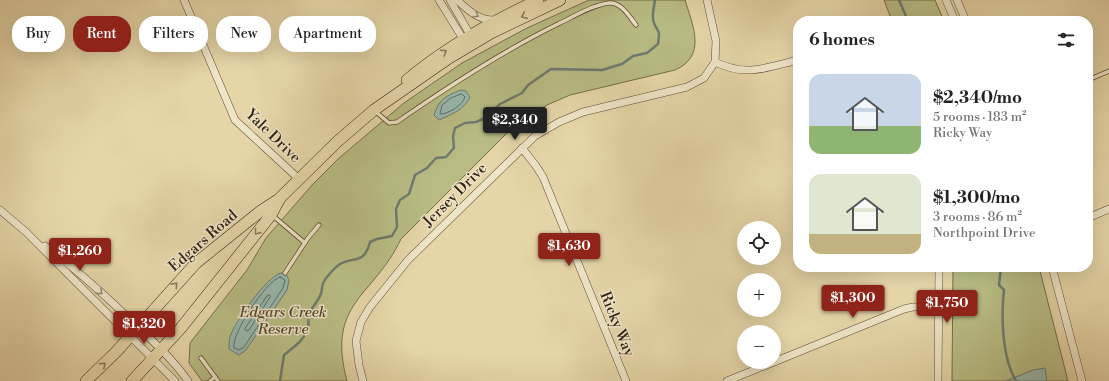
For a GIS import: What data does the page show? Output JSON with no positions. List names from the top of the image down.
{
  "streets": {
    "main road": ["Edgars Road"],
    "street": ["Yale Drive", "Jersey Drive", "Ricky Way"]
  },
  "crossings": [
    ["Yale Drive", "Edgars Road"],
    ["Jersey Drive", "Ricky Way"]
  ],
  "parks": ["Edgars Creek Reserve"],
  "page": {
    "chip": [
      "Buy",
      "Rent",
      "Filters",
      "New",
      "Apartment"
    ],
    "heading": "6 homes",
    "list": [
      {
        "name": "$2,340/mo",
        "note": "5 rooms · 183 m² · Ricky Way"
      },
      {
        "name": "$1,300/mo",
        "note": "3 rooms · 86 m² · Northpoint Drive"
      }
    ],
    "price": [
      "$2,340",
      "$1,630",
      "$1,260",
      "$1,300",
      "$1,750",
      "$1,320"
    ],
    "map_buttons": ["+", "−"]
  }
}
